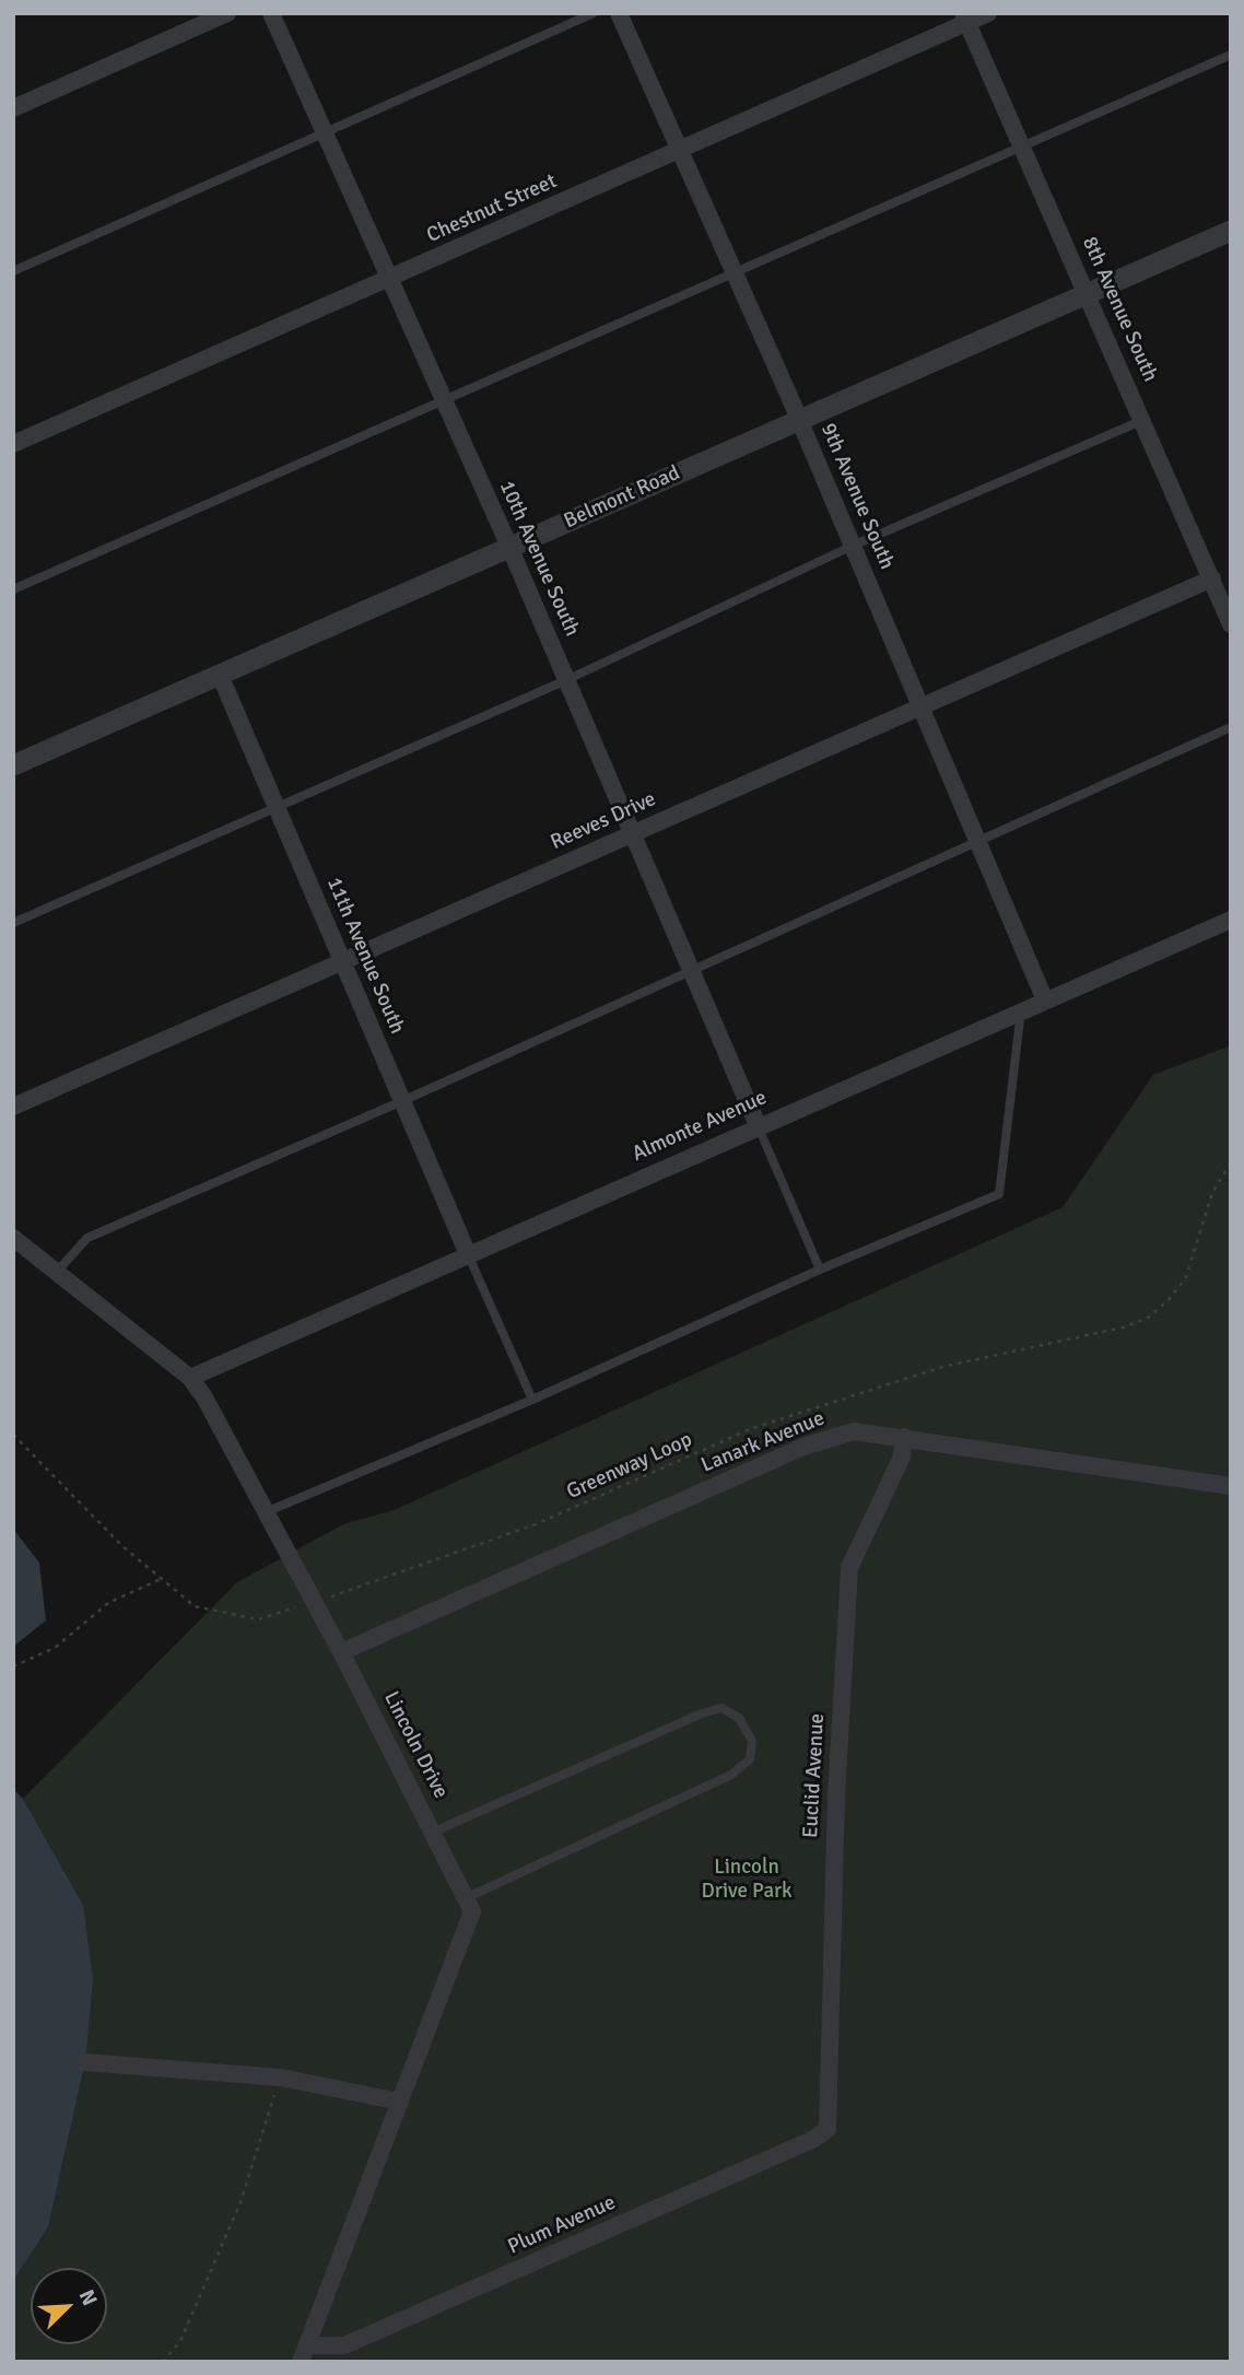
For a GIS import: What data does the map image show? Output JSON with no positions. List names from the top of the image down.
{
  "streets": {
    "street": [
      "Chestnut Street",
      "8th Avenue South",
      "9th Avenue South",
      "Belmont Road",
      "10th Avenue South",
      "Reeves Drive",
      "11th Avenue South",
      "Almonte Avenue",
      "Lanark Avenue",
      "Lincoln Drive",
      "Euclid Avenue",
      "Plum Avenue"
    ],
    "path": ["Greenway Loop"]
  },
  "crossings": [
    ["Chestnut Street", "8th Avenue South"],
    ["Chestnut Street", "9th Avenue South"],
    ["Chestnut Street", "10th Avenue South"],
    ["8th Avenue South", "Belmont Road"],
    ["8th Avenue South", "Reeves Drive"],
    ["9th Avenue South", "Belmont Road"],
    ["9th Avenue South", "Reeves Drive"],
    ["9th Avenue South", "Almonte Avenue"],
    ["Belmont Road", "10th Avenue South"],
    ["Belmont Road", "11th Avenue South"],
    ["10th Avenue South", "Reeves Drive"],
    ["10th Avenue South", "Almonte Avenue"],
    ["Reeves Drive", "11th Avenue South"],
    ["11th Avenue South", "Almonte Avenue"],
    ["Almonte Avenue", "Lincoln Drive"],
    ["Lanark Avenue", "Lincoln Drive"],
    ["Lanark Avenue", "Euclid Avenue"],
    ["Greenway Loop", "Lincoln Drive"],
    ["Euclid Avenue", "Plum Avenue"]
  ],
  "parks": ["Lincoln Drive Park"],
  "north": "top right"
}
